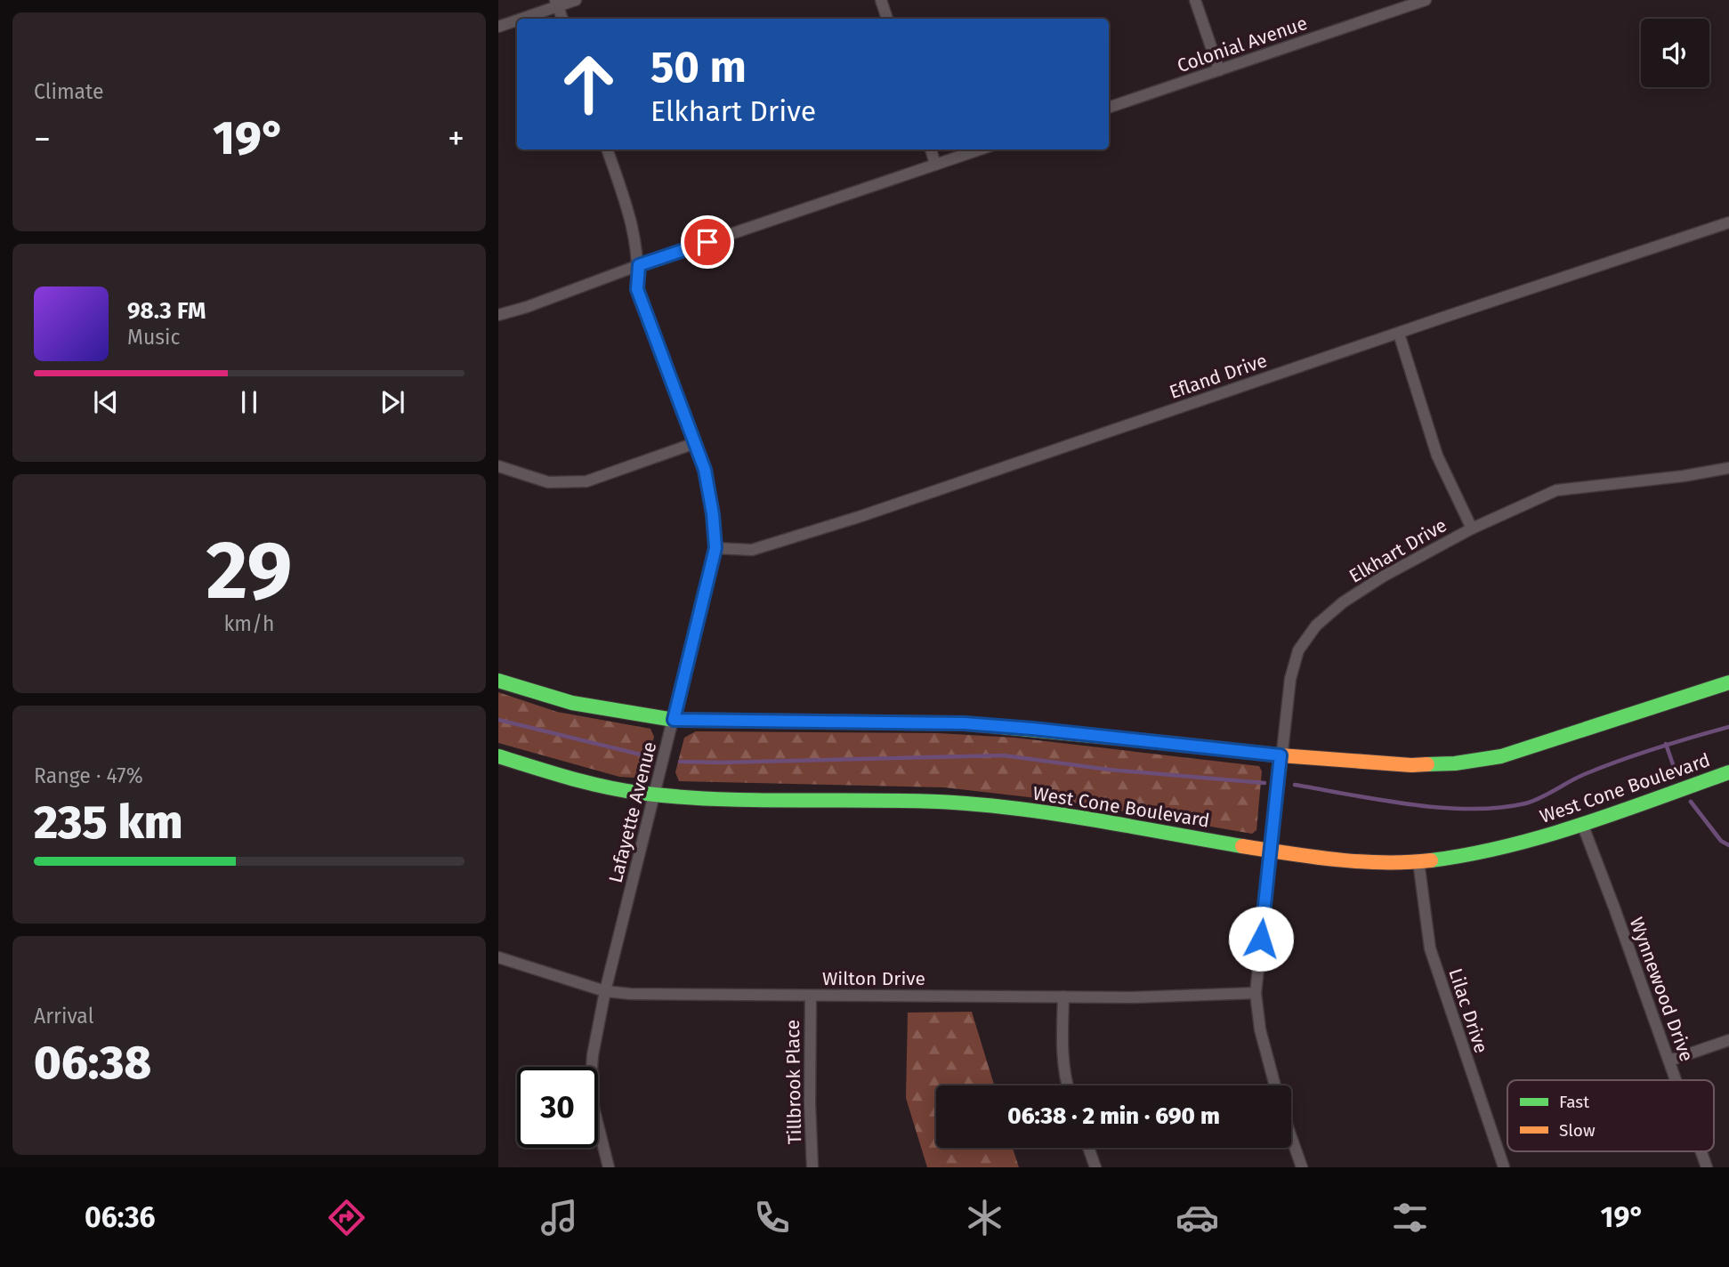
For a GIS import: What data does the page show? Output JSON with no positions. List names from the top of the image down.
{
  "streets": {
    "main road": ["West Cone Boulevard"],
    "street": [
      "Colonial Avenue",
      "Efland Drive",
      "Elkhart Drive",
      "Lafayette Avenue",
      "Wilton Drive",
      "Wynnewood Drive",
      "Lilac Drive",
      "Tillbrook Place"
    ]
  },
  "crossings": [
    ["Efland Drive", "Lafayette Avenue"],
    ["Elkhart Drive", "West Cone Boulevard"],
    ["Elkhart Drive", "Wilton Drive"],
    ["West Cone Boulevard", "Lafayette Avenue"],
    ["West Cone Boulevard", "Wynnewood Drive"],
    ["West Cone Boulevard", "Lilac Drive"],
    ["Lafayette Avenue", "Wilton Drive"],
    ["Wilton Drive", "Tillbrook Place"]
  ],
  "legend": ["Fast", "Slow"],
  "page": {
    "tile": [
      "Climate",
      ["29", "km/h"],
      ["Range · 47%", "235 km"],
      ["Arrival", "06:38"]
    ],
    "turn": ["50 m", "Elkhart Drive"],
    "heat": ["−", "19°", "+"],
    "song": ["98.3 FM", "Music"],
    "limit": "30",
    "trip": "06:38 · 2 min · 690 m",
    "tabs": ["06:36", "19°"]
  }
}
